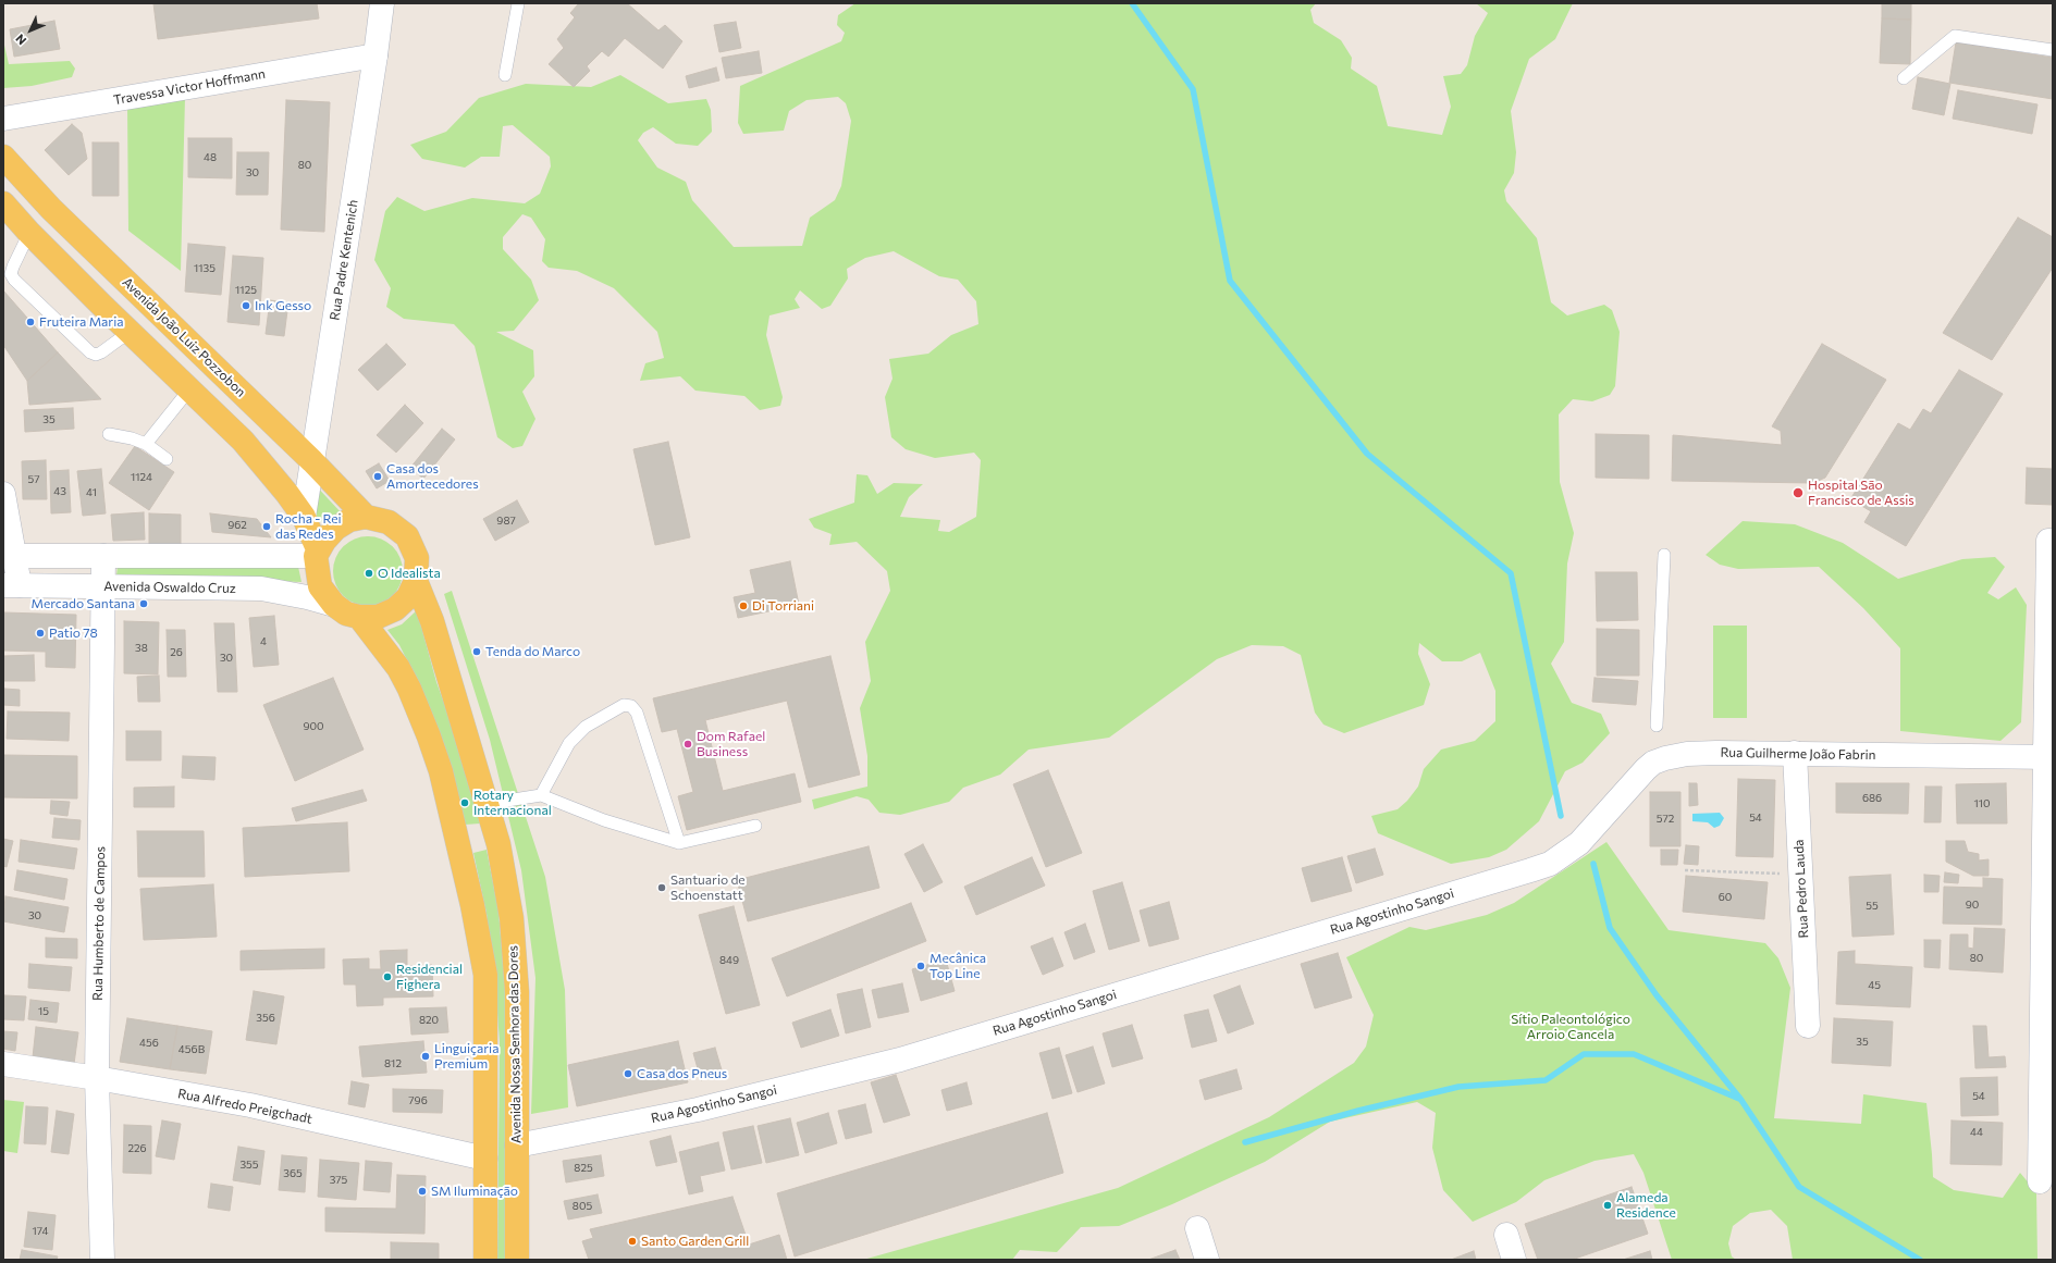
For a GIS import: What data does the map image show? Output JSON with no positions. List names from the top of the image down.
{
  "streets": {
    "main road": ["Avenida João Luiz Pozzobon", "Avenida Nossa Senhora das Dores"],
    "street": [
      "Travessa Victor Hoffmann",
      "Rua Padre Kentenich",
      "Avenida Oswaldo Cruz",
      "Rua Guilherme João Fabrin",
      "Rua Pedro Lauda",
      "Rua Agostinho Sangoi",
      "Rua Humberto de Campos",
      "Rua Alfredo Preigchadt"
    ]
  },
  "crossings": [
    ["Travessa Victor Hoffmann", "Rua Padre Kentenich"],
    ["Rua Padre Kentenich", "Avenida João Luiz Pozzobon"],
    ["Avenida João Luiz Pozzobon", "Avenida Oswaldo Cruz"],
    ["Avenida João Luiz Pozzobon", "Avenida Nossa Senhora das Dores"],
    ["Avenida Oswaldo Cruz", "Rua Humberto de Campos"],
    ["Avenida Oswaldo Cruz", "Avenida Nossa Senhora das Dores"],
    ["Rua Guilherme João Fabrin", "Rua Pedro Lauda"],
    ["Rua Guilherme João Fabrin", "Rua Agostinho Sangoi"],
    ["Rua Agostinho Sangoi", "Avenida Nossa Senhora das Dores"],
    ["Rua Humberto de Campos", "Rua Alfredo Preigchadt"]
  ],
  "parks": ["Sítio Paleontológico Arroio Cancela"],
  "places": [
    "Ink Gesso",
    "Fruteira Maria",
    "Casa dos Amortecedores",
    "Hospital São Francisco de Assis",
    "Rocha - Rei das Redes",
    "O Idealista",
    "Mercado Santana",
    "Di Torriani",
    "Patio 78",
    "Tenda do Marco",
    "Dom Rafael Business",
    "Rotary Internacional",
    "Santuario de Schoenstatt",
    "Mecânica Top Line",
    "Residencial Fighera",
    "Linguiçaria Premium",
    "Casa dos Pneus",
    "SM Iluminação",
    "Alameda Residence",
    "Santo Garden Grill"
  ],
  "house_numbers": [
    "48",
    "80",
    "30",
    "1135",
    "1125",
    "35",
    "1124",
    "57",
    "43",
    "41",
    "987",
    "962",
    "4",
    "38",
    "26",
    "30",
    "900",
    "686",
    "110",
    "54",
    "572",
    "60",
    "90",
    "55",
    "30",
    "80",
    "849",
    "45",
    "15",
    "356",
    "820",
    "35",
    "456",
    "456B",
    "812",
    "54",
    "796",
    "44",
    "226",
    "355",
    "825",
    "365",
    "375",
    "805",
    "174"
  ],
  "north": "bottom left"
}
